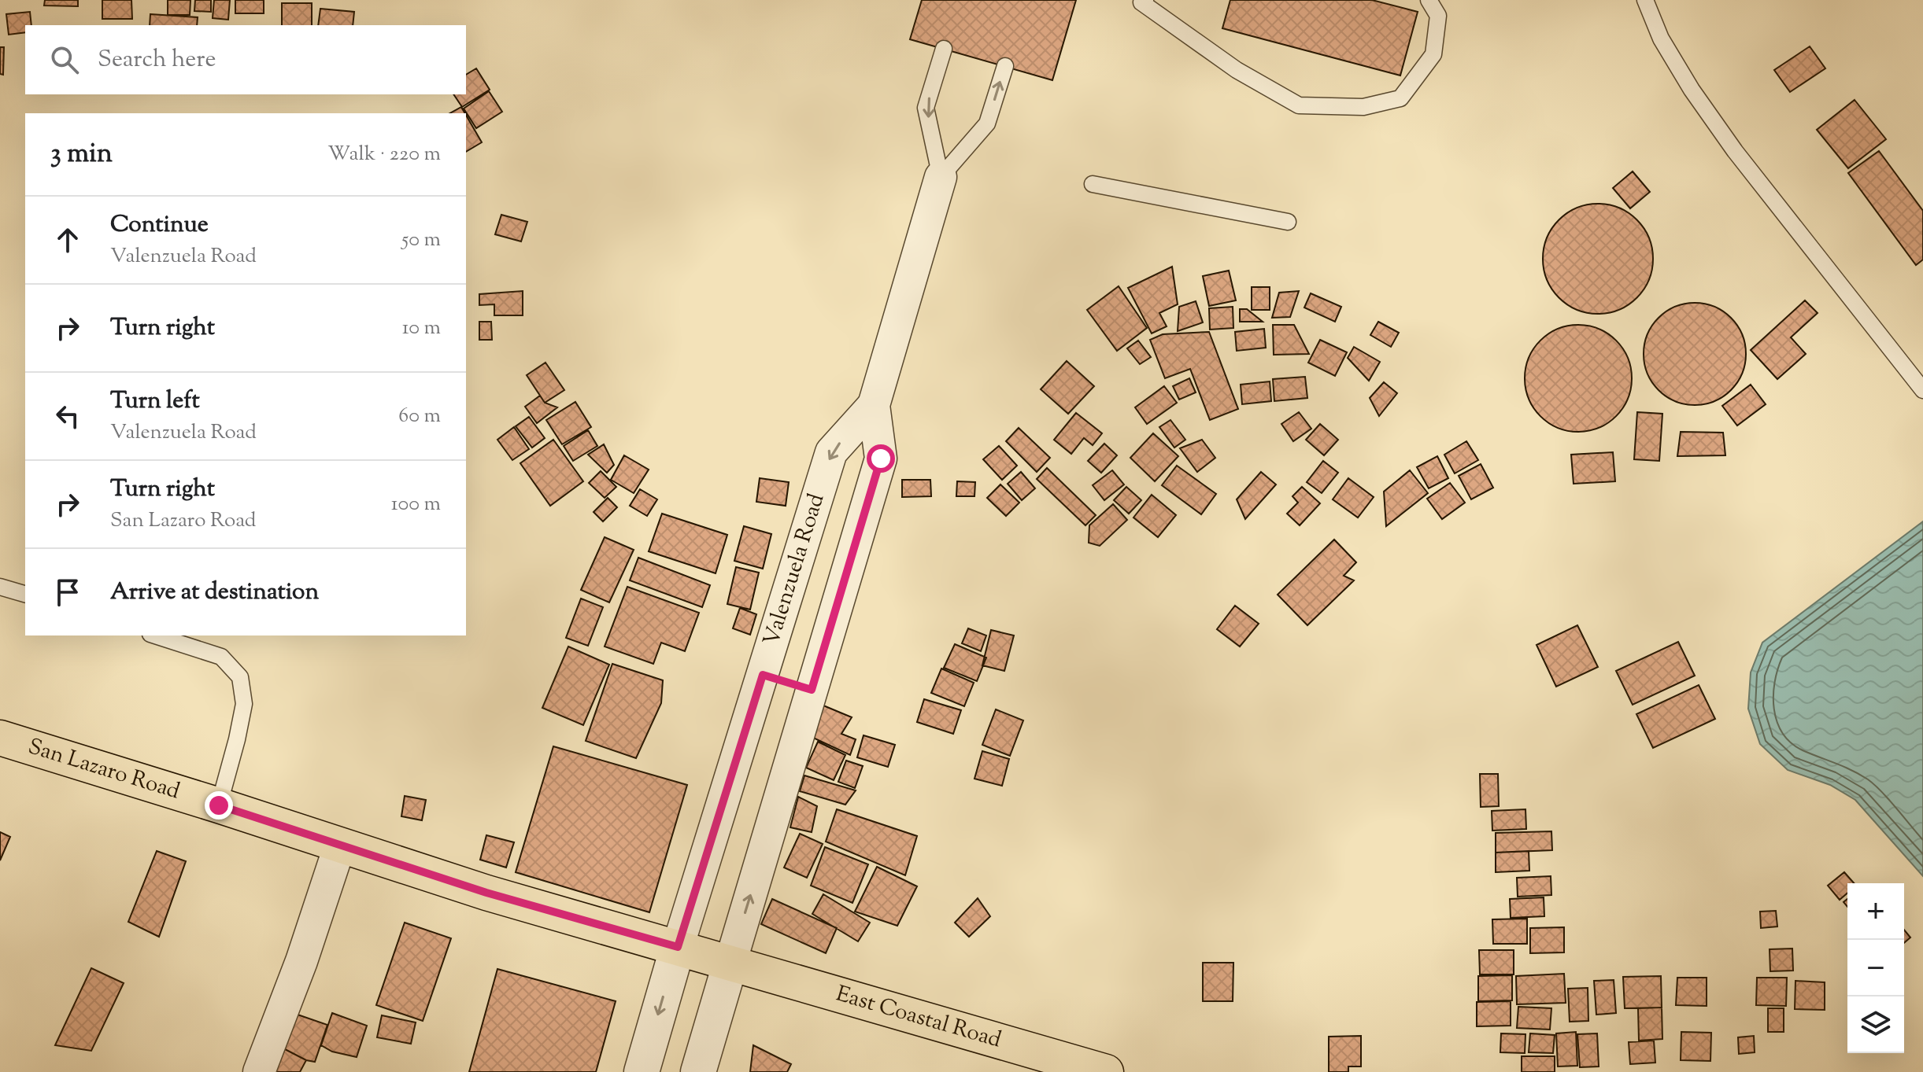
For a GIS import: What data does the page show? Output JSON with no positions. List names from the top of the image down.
{
  "streets": {
    "main road": ["San Lazaro Road", "East Coastal Road"],
    "street": ["Valenzuela Road"]
  },
  "crossings": [
    ["Valenzuela Road", "San Lazaro Road"],
    ["Valenzuela Road", "East Coastal Road"],
    ["San Lazaro Road", "East Coastal Road"]
  ],
  "page": {
    "search": "Search here",
    "heading": ["3 min", "Walk · 220 m"],
    "list": [
      ["Continue", "Valenzuela Road", "50 m"],
      ["Turn right", "10 m"],
      ["Turn left", "Valenzuela Road", "60 m"],
      ["Turn right", "San Lazaro Road", "100 m"],
      "Arrive at destination"
    ],
    "map_buttons": ["+", "−"]
  }
}
